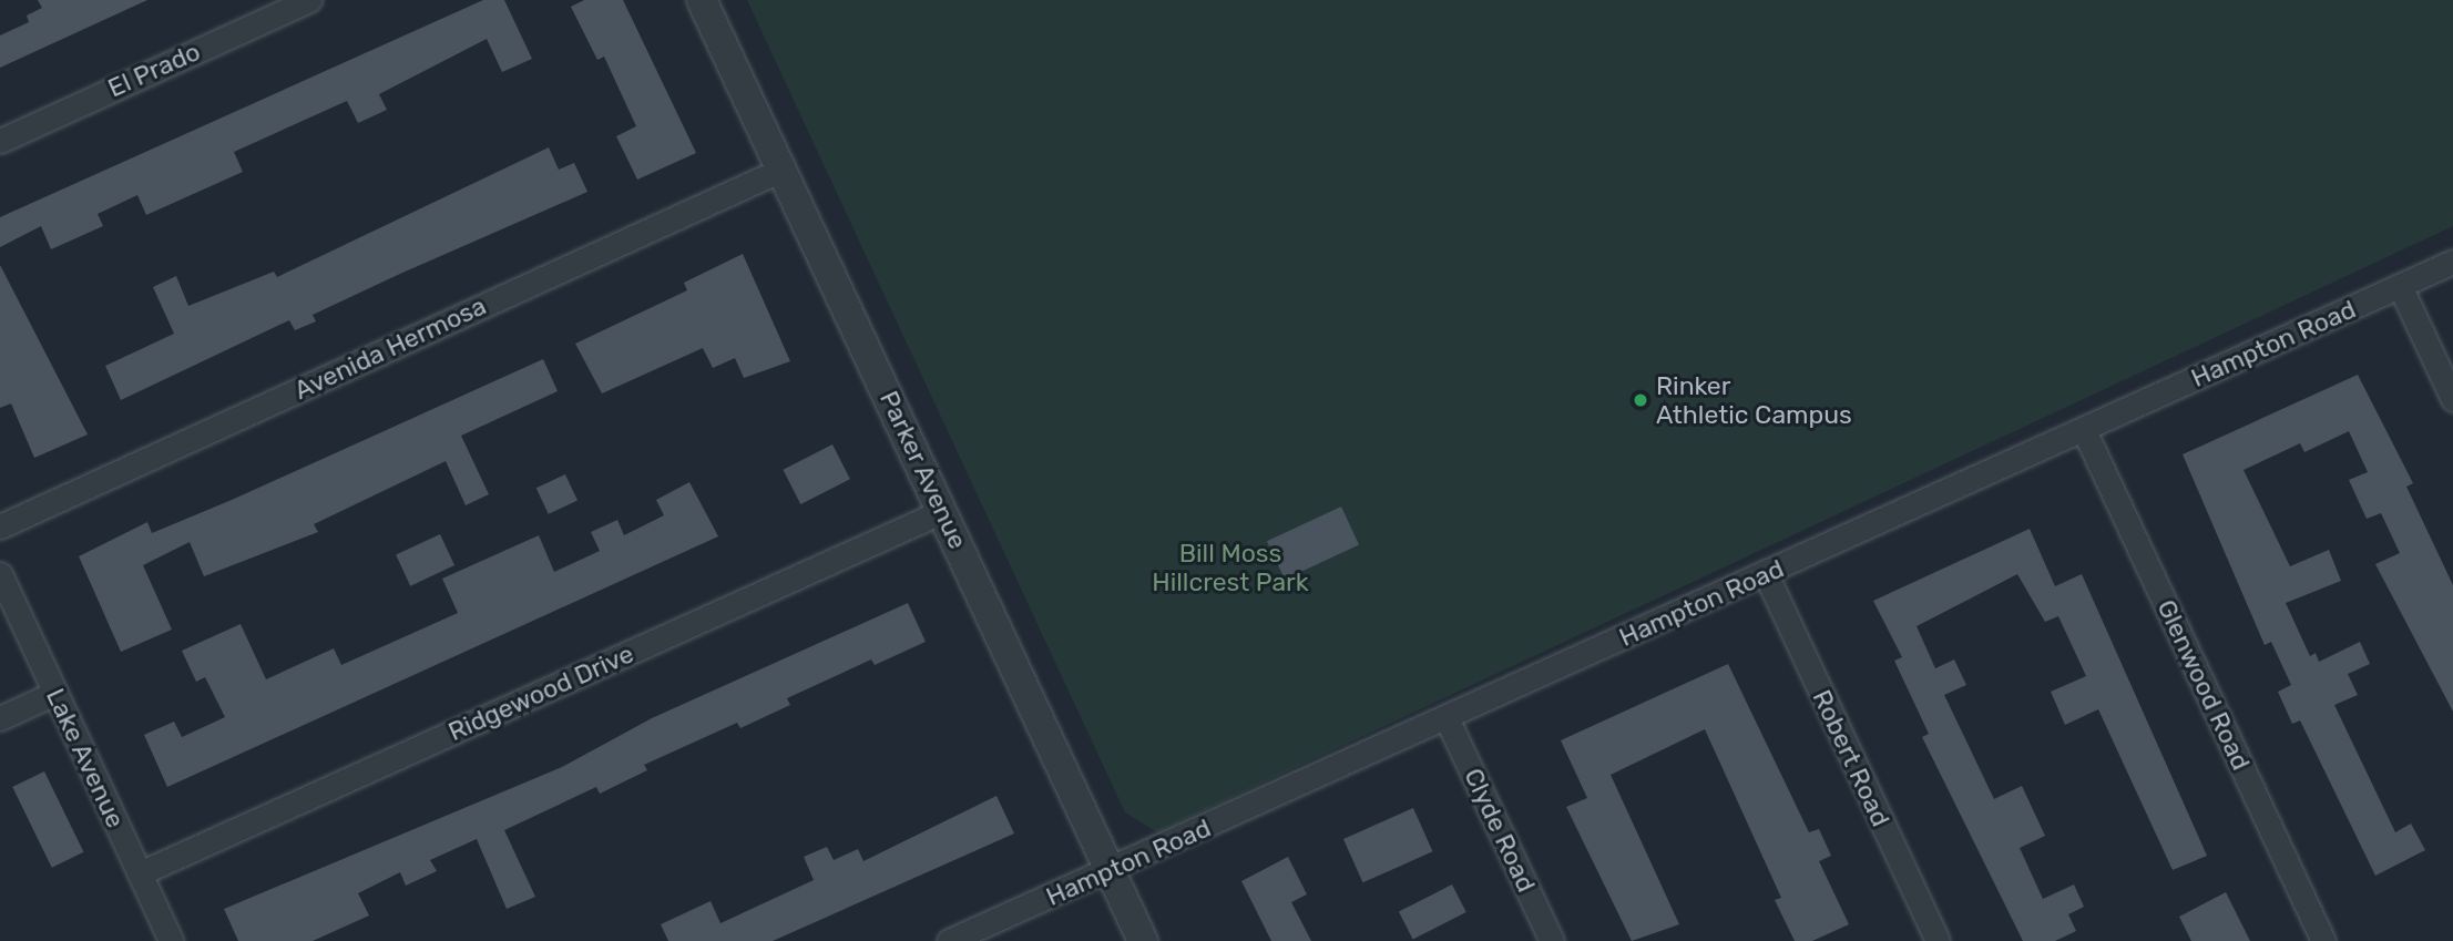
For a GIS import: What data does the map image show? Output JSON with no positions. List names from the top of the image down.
{
  "streets": {
    "street": [
      "El Prado",
      "Hampton Road",
      "Avenida Hermosa",
      "Parker Avenue",
      "Glenwood Road",
      "Ridgewood Drive",
      "Lake Avenue",
      "Robert Road",
      "Clyde Road"
    ]
  },
  "crossings": [
    ["Hampton Road", "Parker Avenue"],
    ["Hampton Road", "Glenwood Road"],
    ["Hampton Road", "Robert Road"],
    ["Hampton Road", "Clyde Road"],
    ["Avenida Hermosa", "Parker Avenue"],
    ["Parker Avenue", "Ridgewood Drive"],
    ["Ridgewood Drive", "Lake Avenue"]
  ],
  "parks": ["Bill Moss Hillcrest Park"],
  "places": ["Rinker Athletic Campus"]
}
